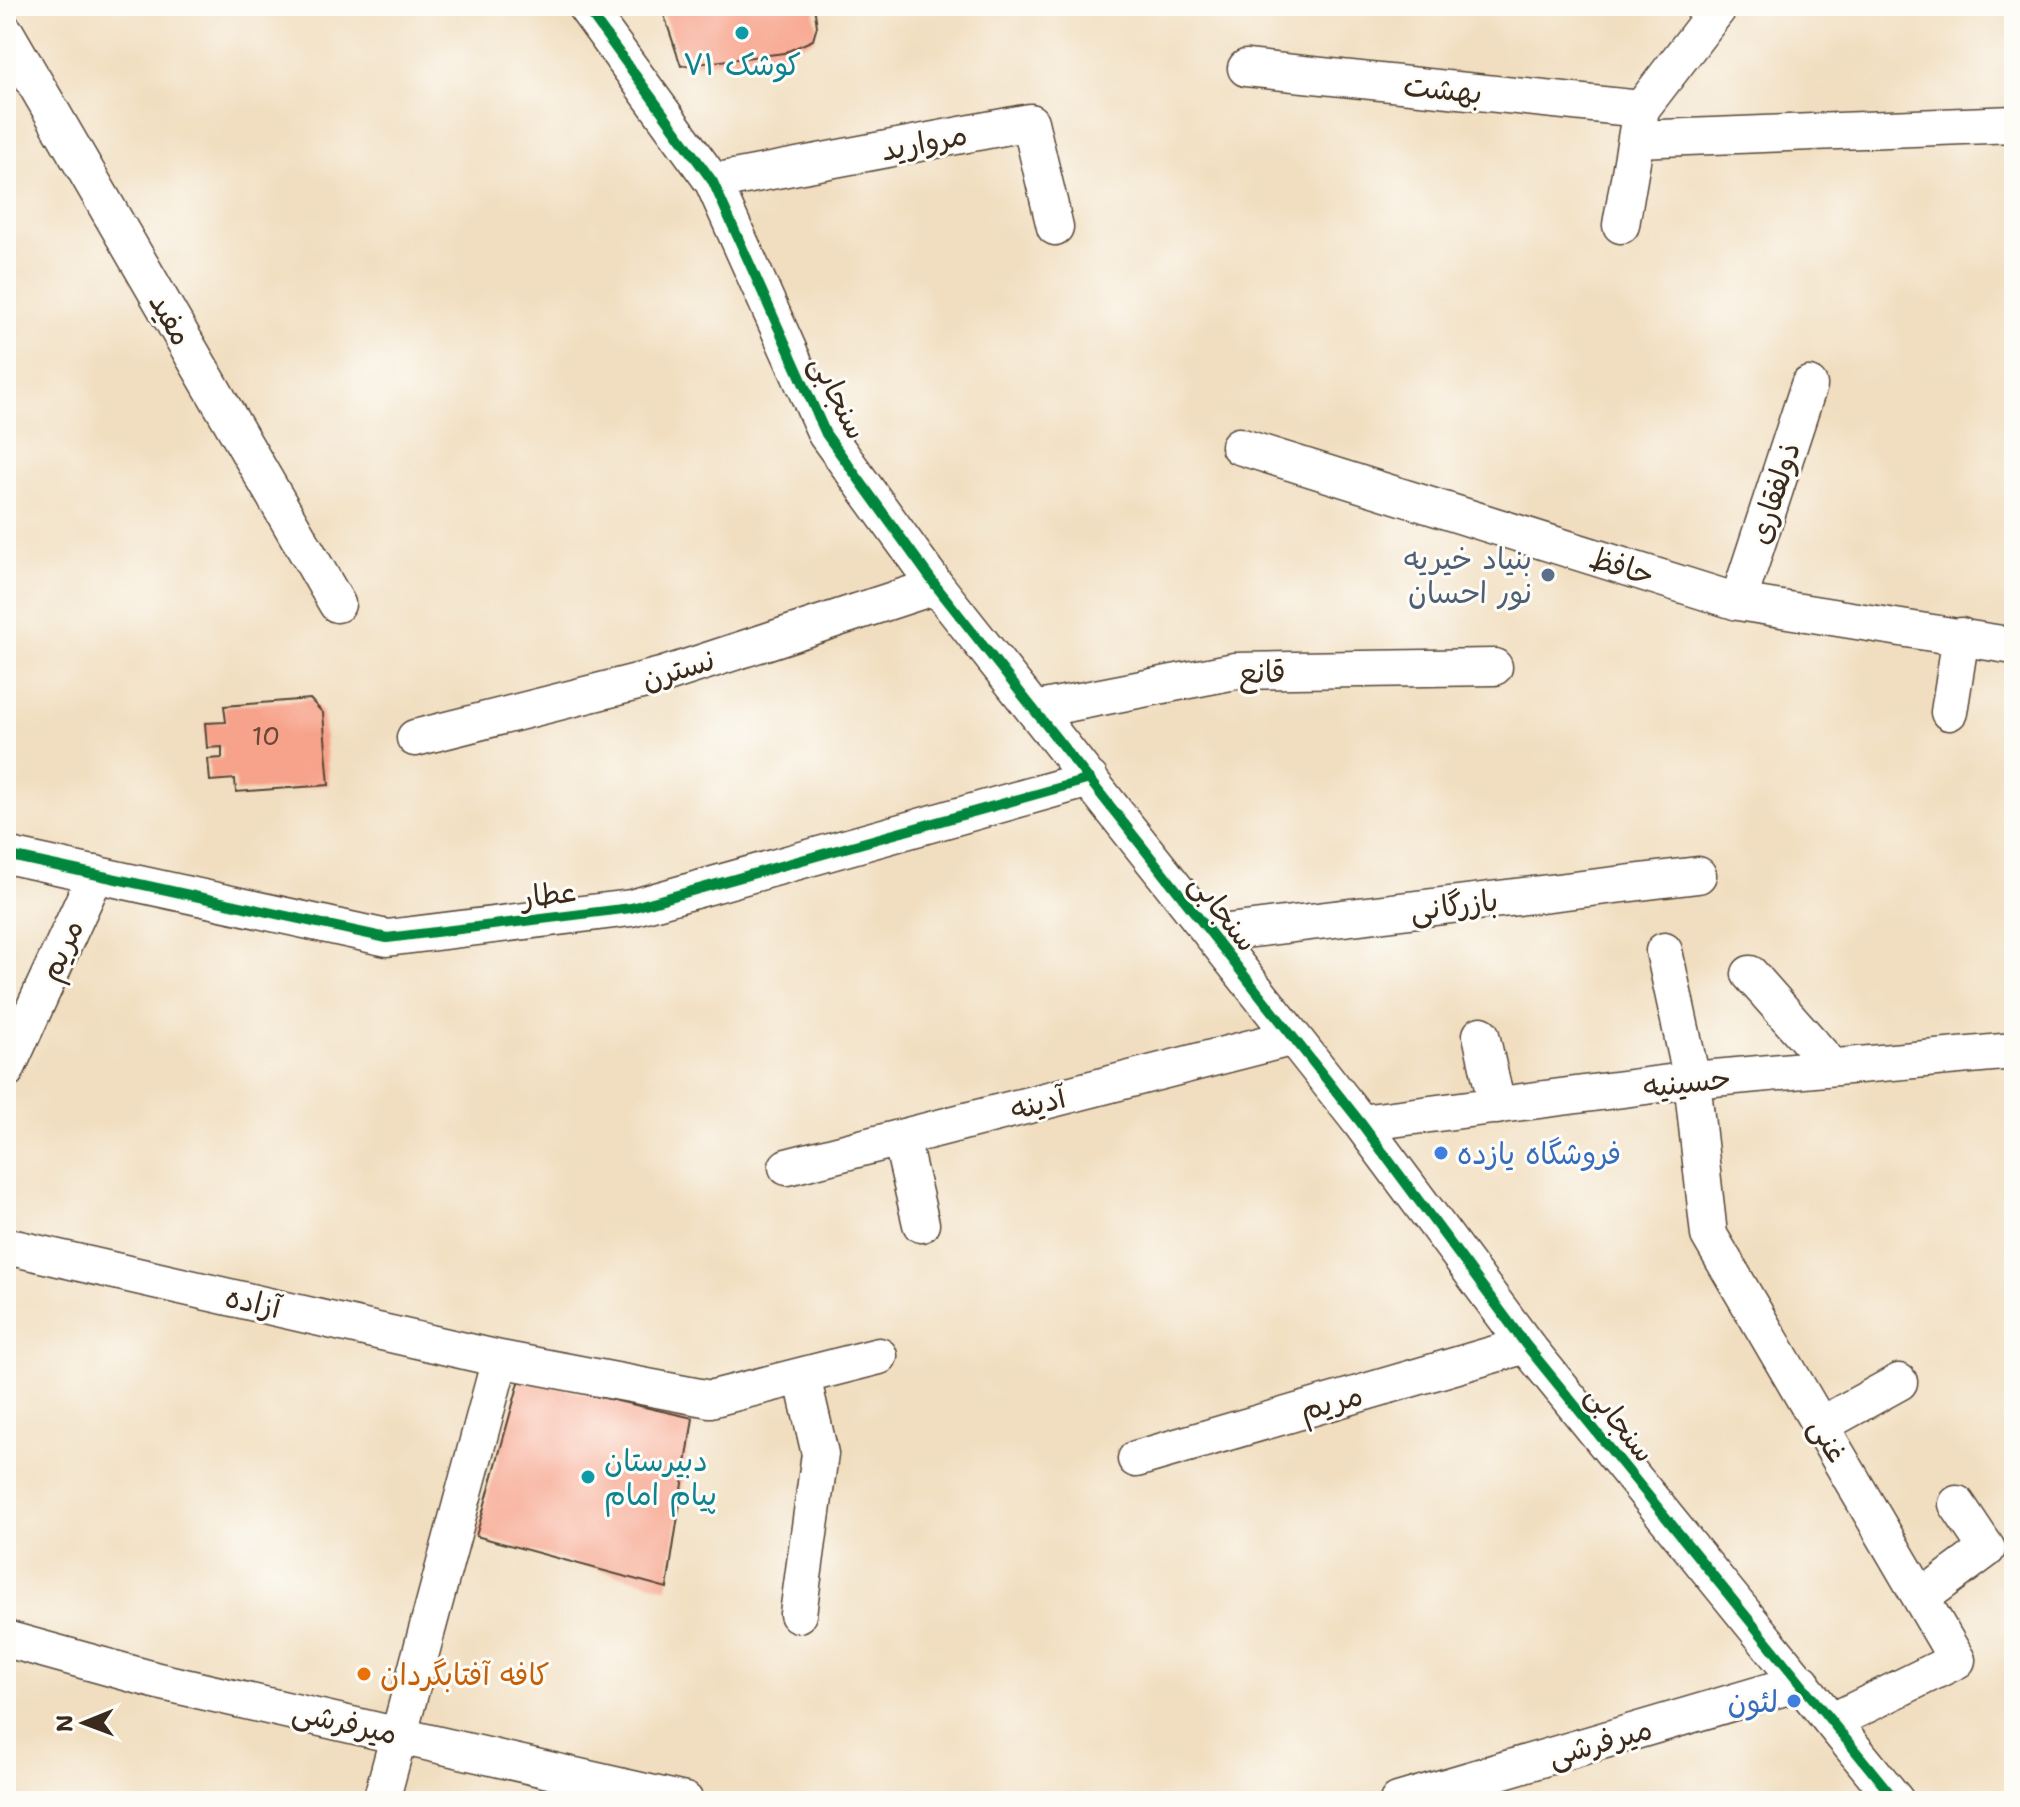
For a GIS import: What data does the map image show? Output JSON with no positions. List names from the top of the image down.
{
  "streets": {
    "street": [
      "بهشت",
      "مروارید",
      "مفید",
      "سنجابی",
      "ذولفقاری",
      "حافظ",
      "نسترن",
      "قانع",
      "عطار",
      "بازرگانی",
      "مریم",
      "حسینیه",
      "آدینه",
      "آزاده",
      "غنی",
      "میرفرشی"
    ]
  },
  "crossings": [
    ["مروارید", "سنجابی"],
    ["سنجابی", "نسترن"],
    ["سنجابی", "قانع"],
    ["سنجابی", "عطار"],
    ["سنجابی", "بازرگانی"],
    ["سنجابی", "مریم"],
    ["سنجابی", "حسینیه"],
    ["سنجابی", "آدینه"],
    ["سنجابی", "غنی"],
    ["سنجابی", "میرفرشی"],
    ["ذولفقاری", "حافظ"],
    ["عطار", "مریم"],
    ["حسینیه", "غنی"]
  ],
  "places": [
    "کوشک ۷۱",
    "بنیاد خیریه نور احسان",
    "فروشگاه یازده",
    "دبیرستان پیام امام",
    "کافه آفتابگردان",
    "لئون"
  ],
  "house_numbers": ["10"],
  "north": "left"
}
